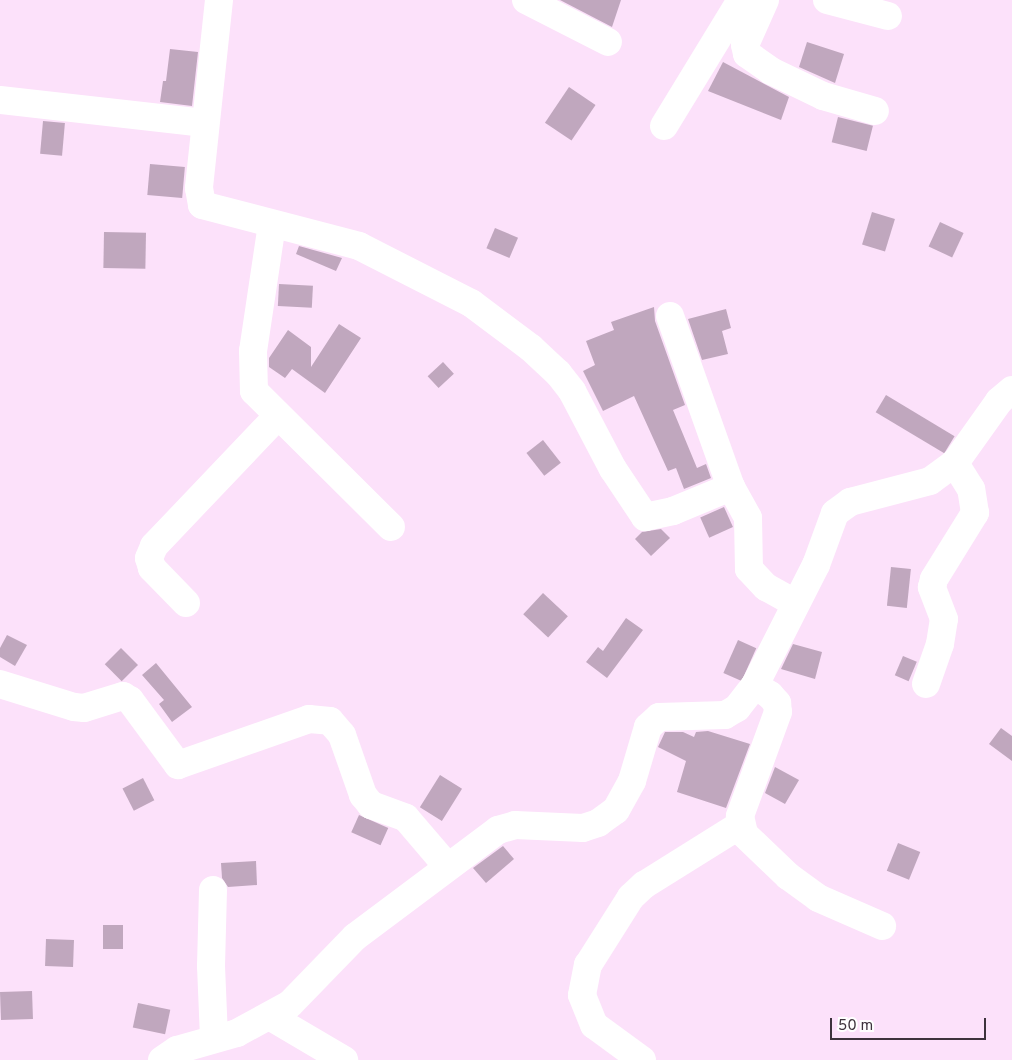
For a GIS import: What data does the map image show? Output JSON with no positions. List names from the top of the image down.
{
  "scale_bar": "50 m"
}
